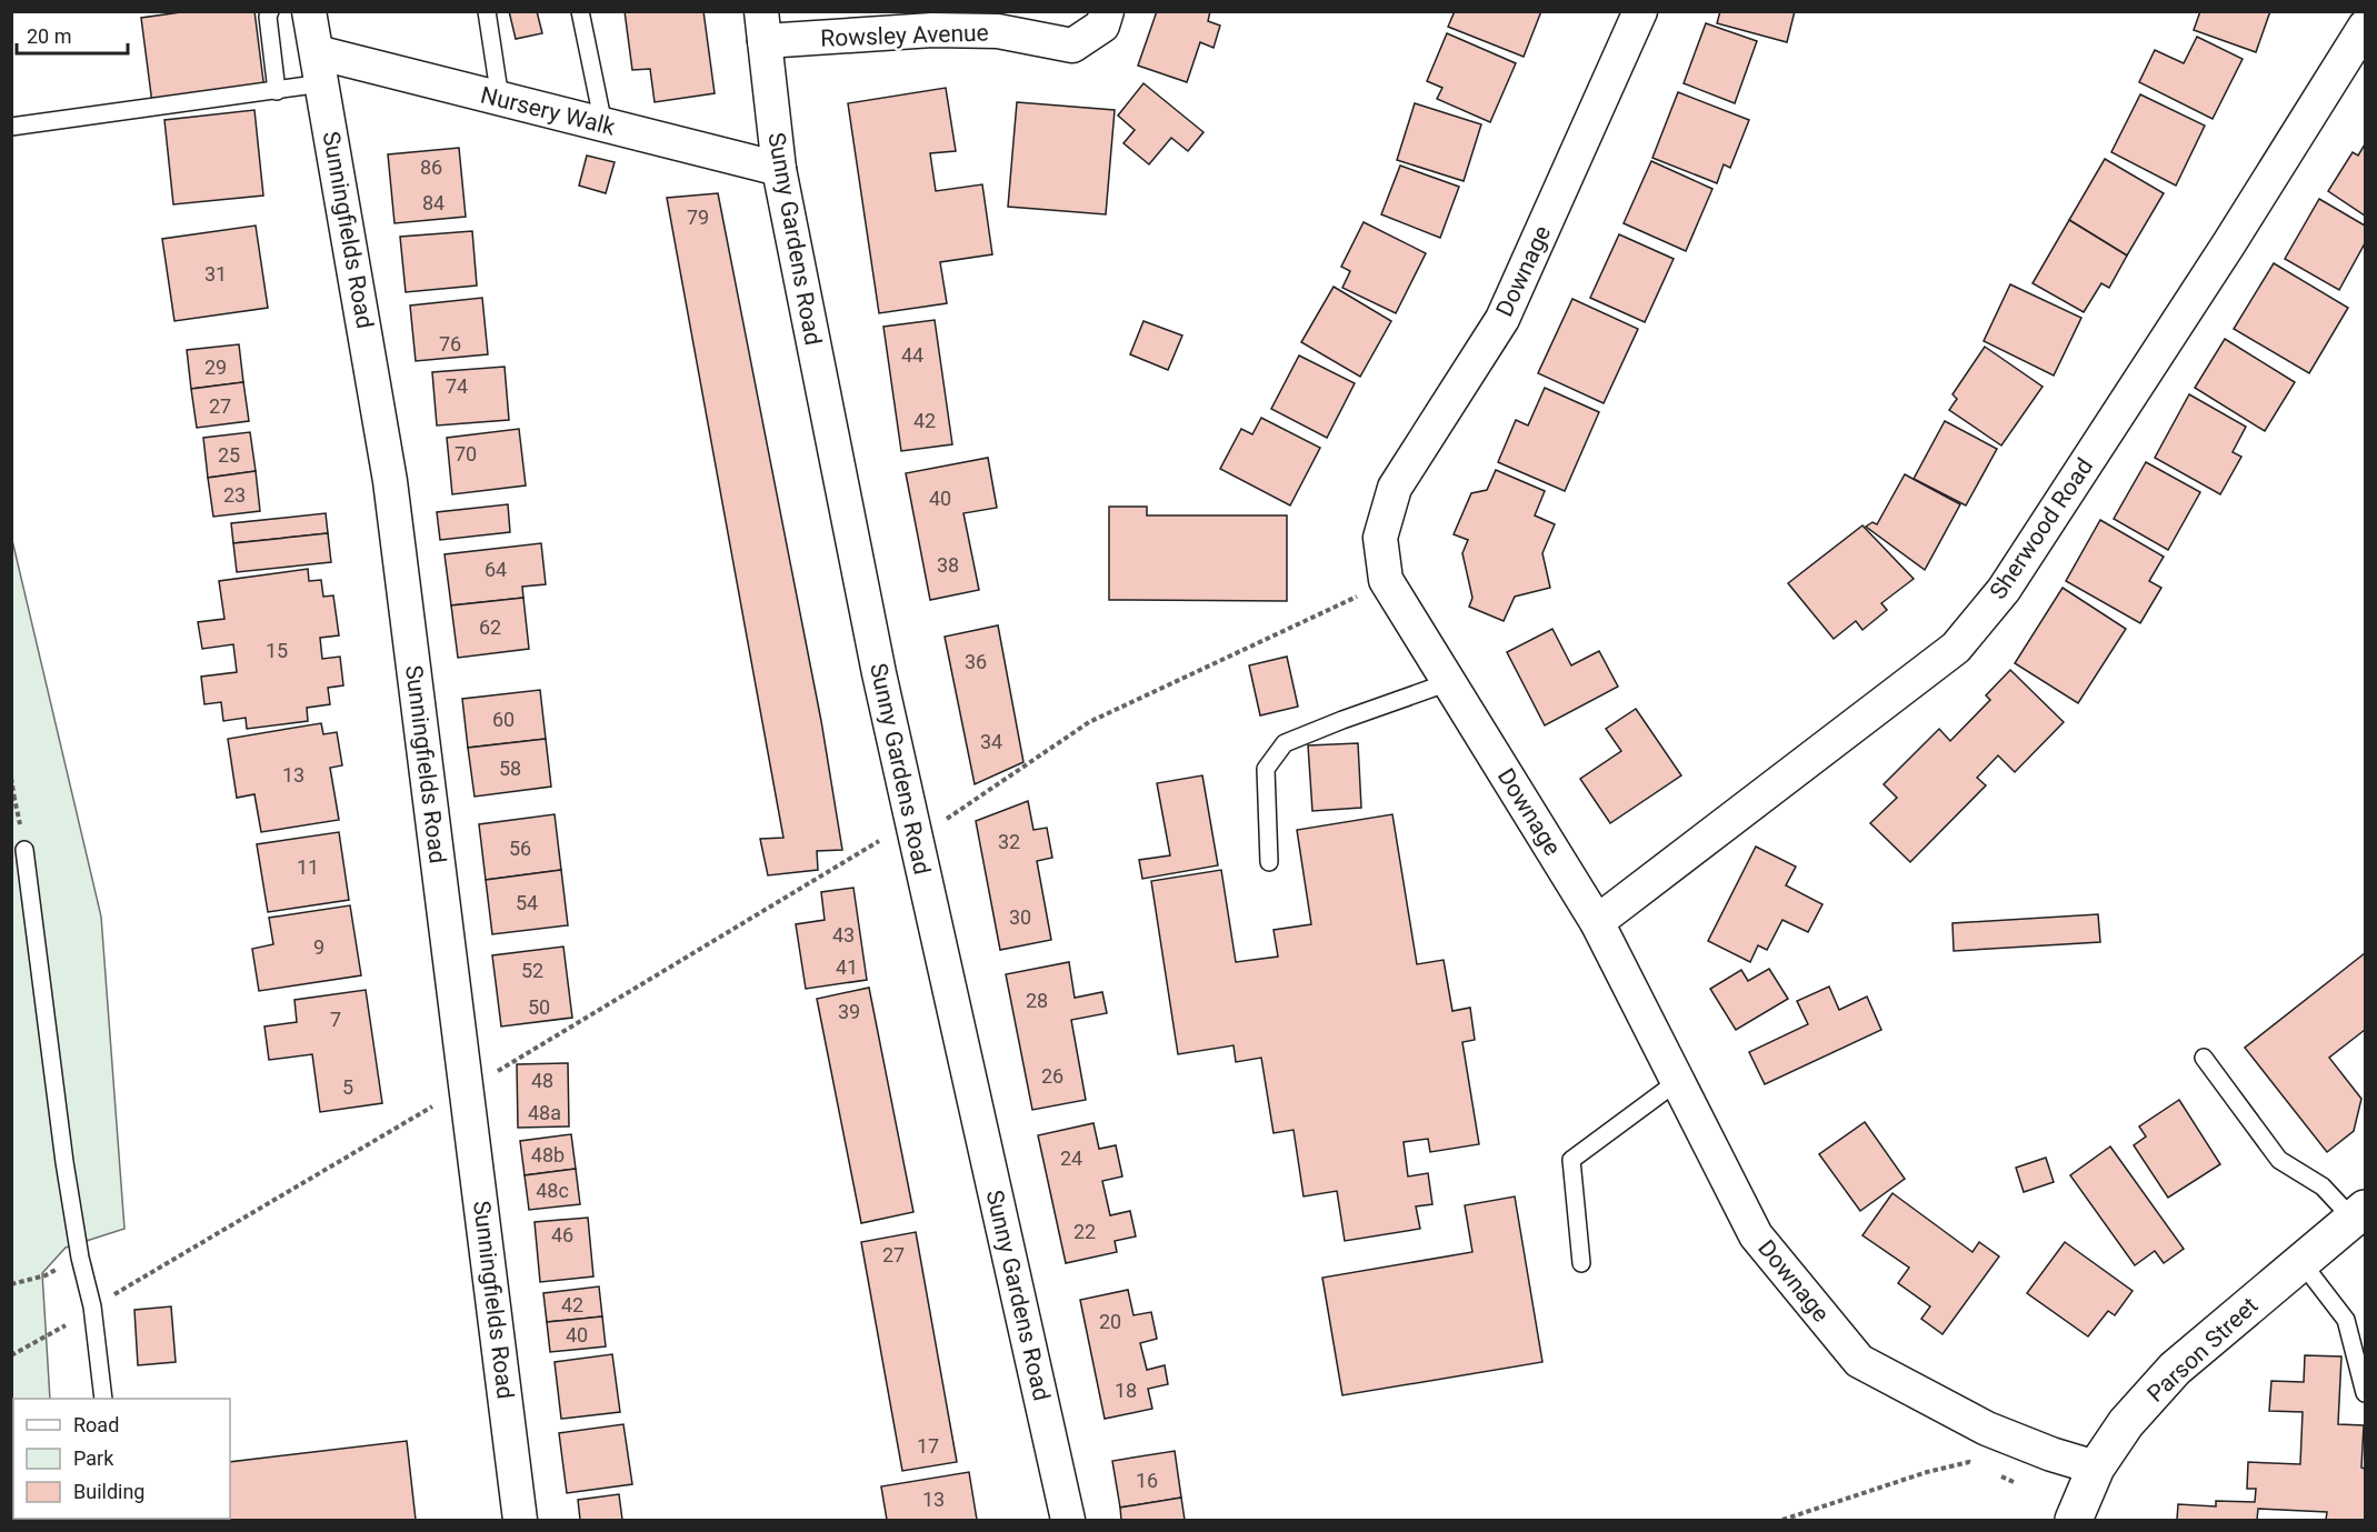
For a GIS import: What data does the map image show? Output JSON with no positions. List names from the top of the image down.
{
  "streets": {
    "main road": ["Parson Street"],
    "street": [
      "Rowsley Avenue",
      "Nursery Walk",
      "Sunningfields Road",
      "Sunny Gardens Road",
      "Downage",
      "Sherwood Road"
    ]
  },
  "crossings": [
    ["Rowsley Avenue", "Sunny Gardens Road"],
    ["Nursery Walk", "Sunningfields Road"],
    ["Nursery Walk", "Sunny Gardens Road"],
    ["Downage", "Sherwood Road"],
    ["Downage", "Parson Street"]
  ],
  "house_numbers": [
    "86",
    "84",
    "79",
    "31",
    "76",
    "44",
    "29",
    "74",
    "27",
    "42",
    "70",
    "25",
    "23",
    "40",
    "38",
    "64",
    "62",
    "15",
    "36",
    "60",
    "34",
    "58",
    "13",
    "32",
    "56",
    "11",
    "54",
    "30",
    "43",
    "9",
    "41",
    "52",
    "28",
    "50",
    "39",
    "7",
    "26",
    "48",
    "5",
    "48a",
    "48b",
    "24",
    "48c",
    "22",
    "46",
    "27",
    "42",
    "20",
    "40",
    "18",
    "17",
    "16",
    "13"
  ],
  "legend": ["Road", "Park", "Building"],
  "scale_bar": "20 m"
}
